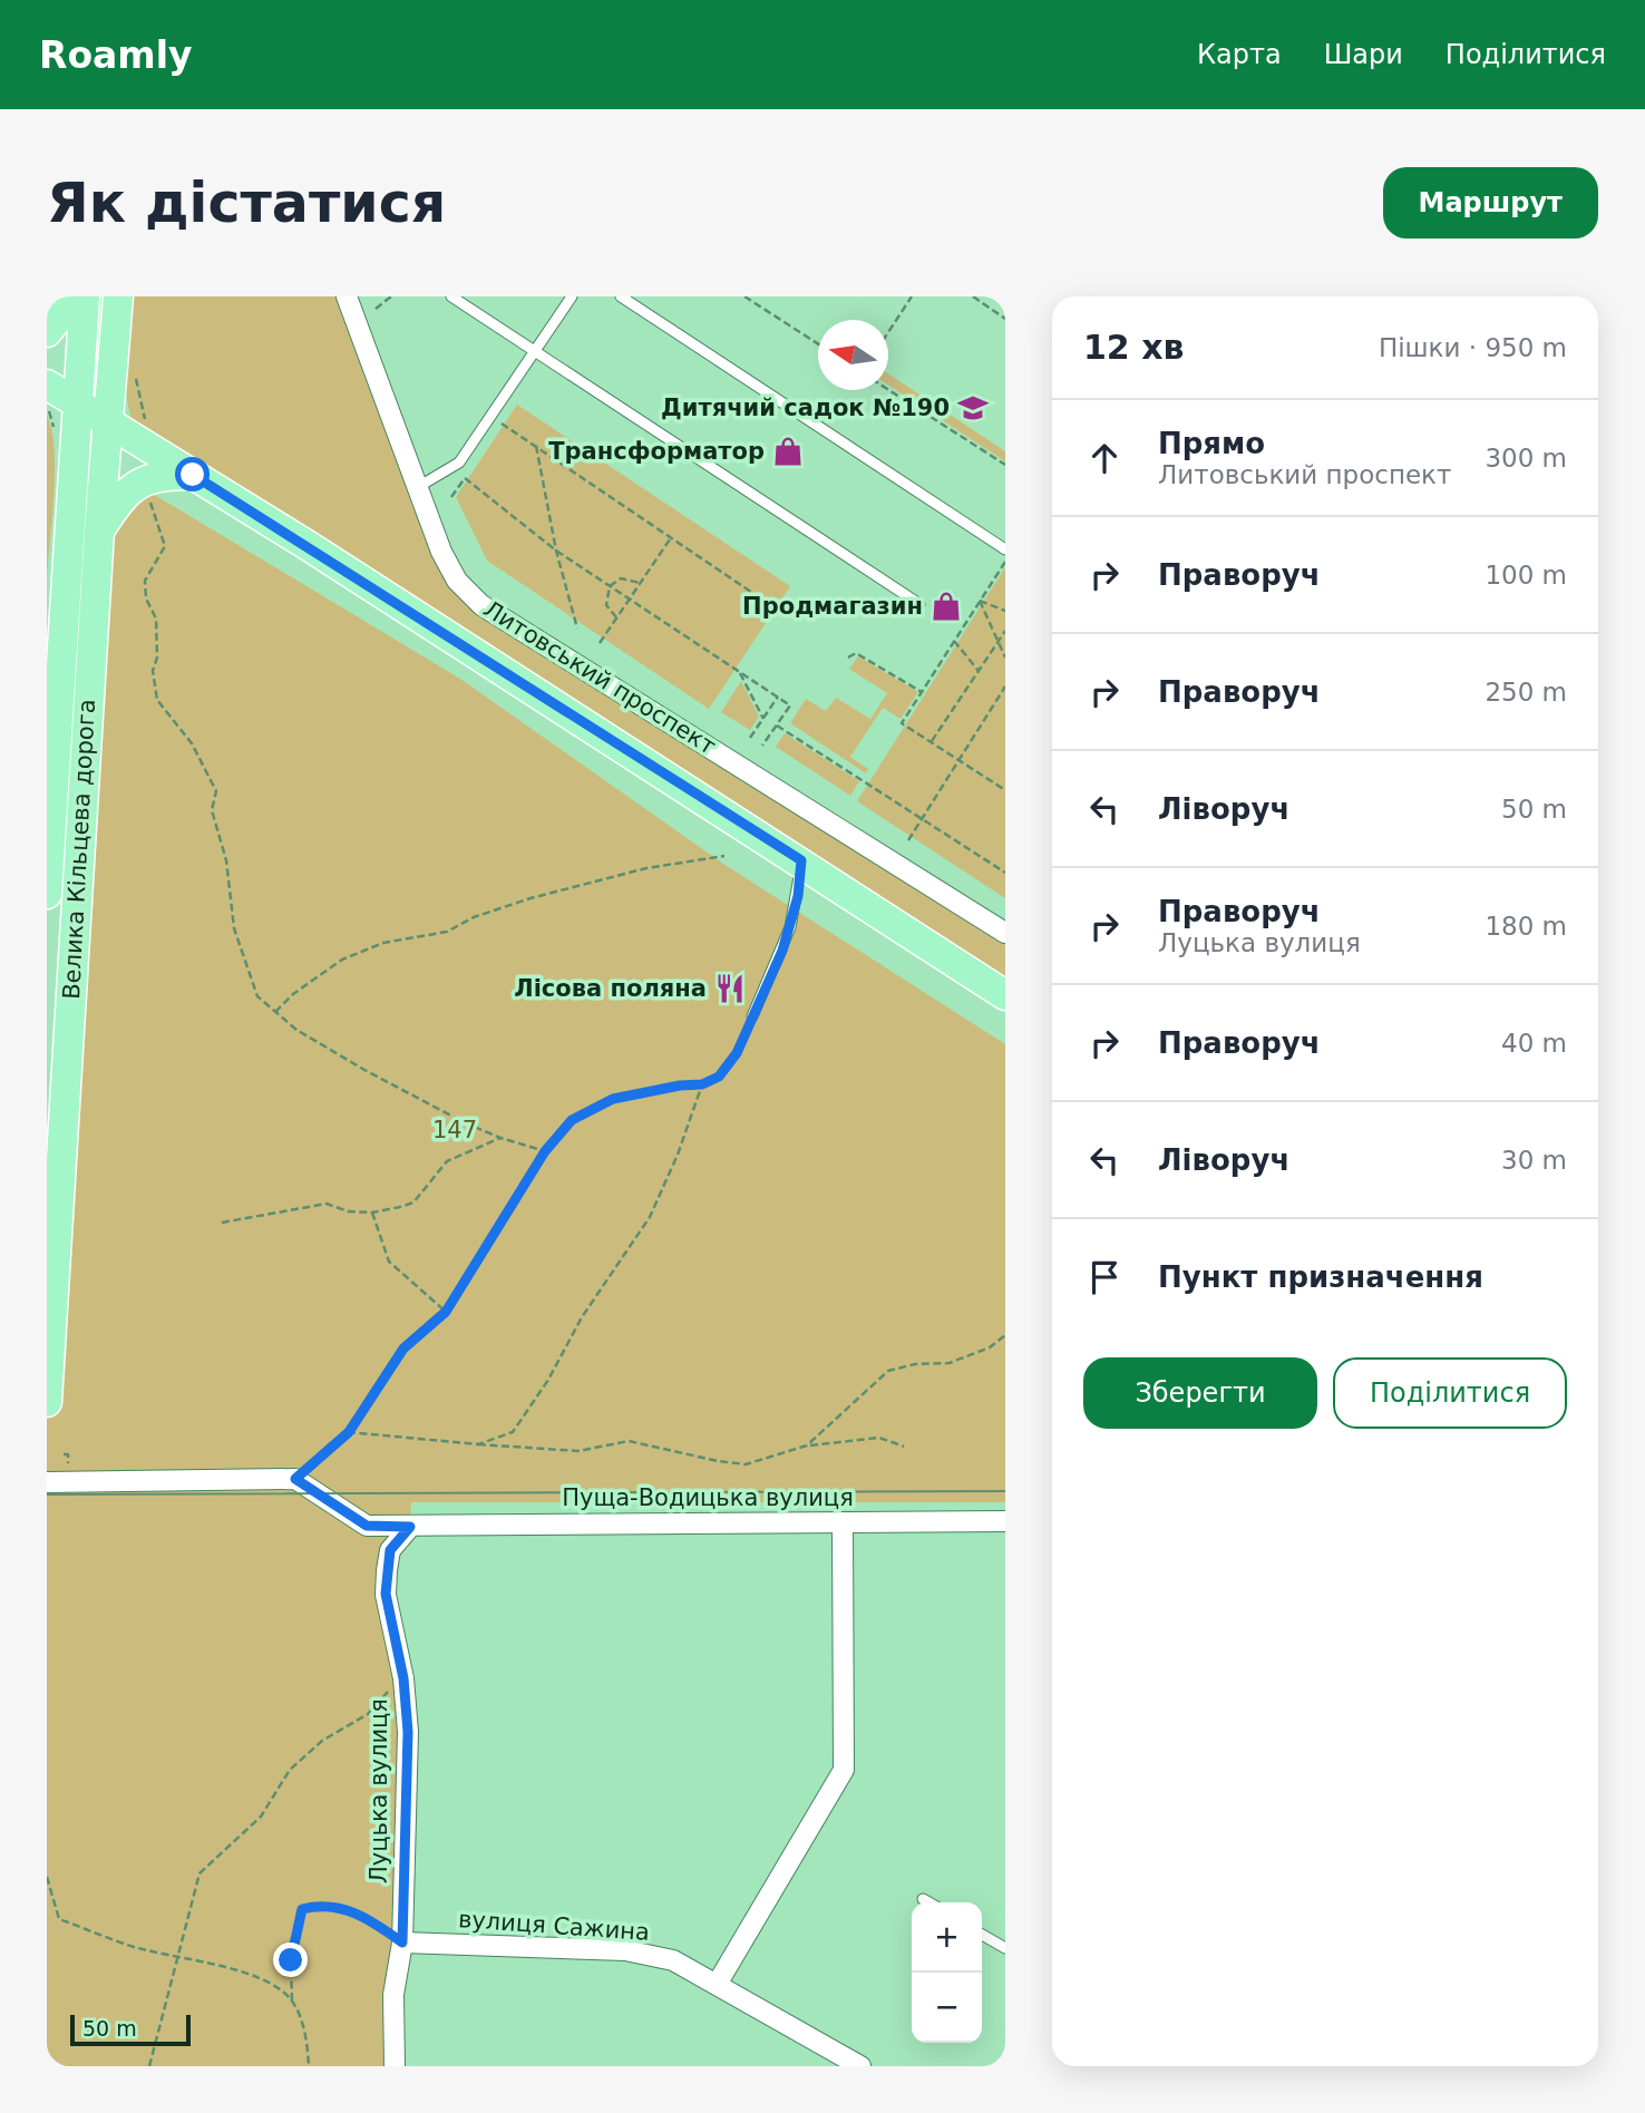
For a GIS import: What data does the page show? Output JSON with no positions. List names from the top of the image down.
{
  "streets": {
    "main road": ["Литовський проспект", "Велика Кільцева дорога"],
    "street": ["Пуща-Водицька вулиця", "Луцька вулиця", "вулиця Сажина"]
  },
  "crossings": [
    ["Литовський проспект", "Велика Кільцева дорога"],
    ["Пуща-Водицька вулиця", "Луцька вулиця"],
    ["Луцька вулиця", "вулиця Сажина"]
  ],
  "parks": ["147"],
  "places": {
    "school or university": ["Дитячий садок №190"],
    "shop": ["Трансформатор", "Продмагазин"],
    "restaurant": ["Лісова поляна"]
  },
  "scale_bar": "50 m",
  "north": "left",
  "page": {
    "header": "Roamly",
    "nav": ["Карта", "Шари", "Поділитися"],
    "buttons": [
      "Маршрут",
      ["Зберегти", "Поділитися"]
    ],
    "title": "Як дістатися",
    "heading": ["12 хв", "Пішки · 950 m"],
    "list": [
      ["Прямо", "Литовський проспект", "300 m"],
      ["Праворуч", "100 m"],
      ["Праворуч", "250 m"],
      ["Ліворуч", "50 m"],
      ["Праворуч", "Луцька вулиця", "180 m"],
      ["Праворуч", "40 m"],
      ["Ліворуч", "30 m"],
      "Пункт призначення"
    ],
    "map_buttons": ["+", "−"],
    "scale": "50 m"
  }
}
